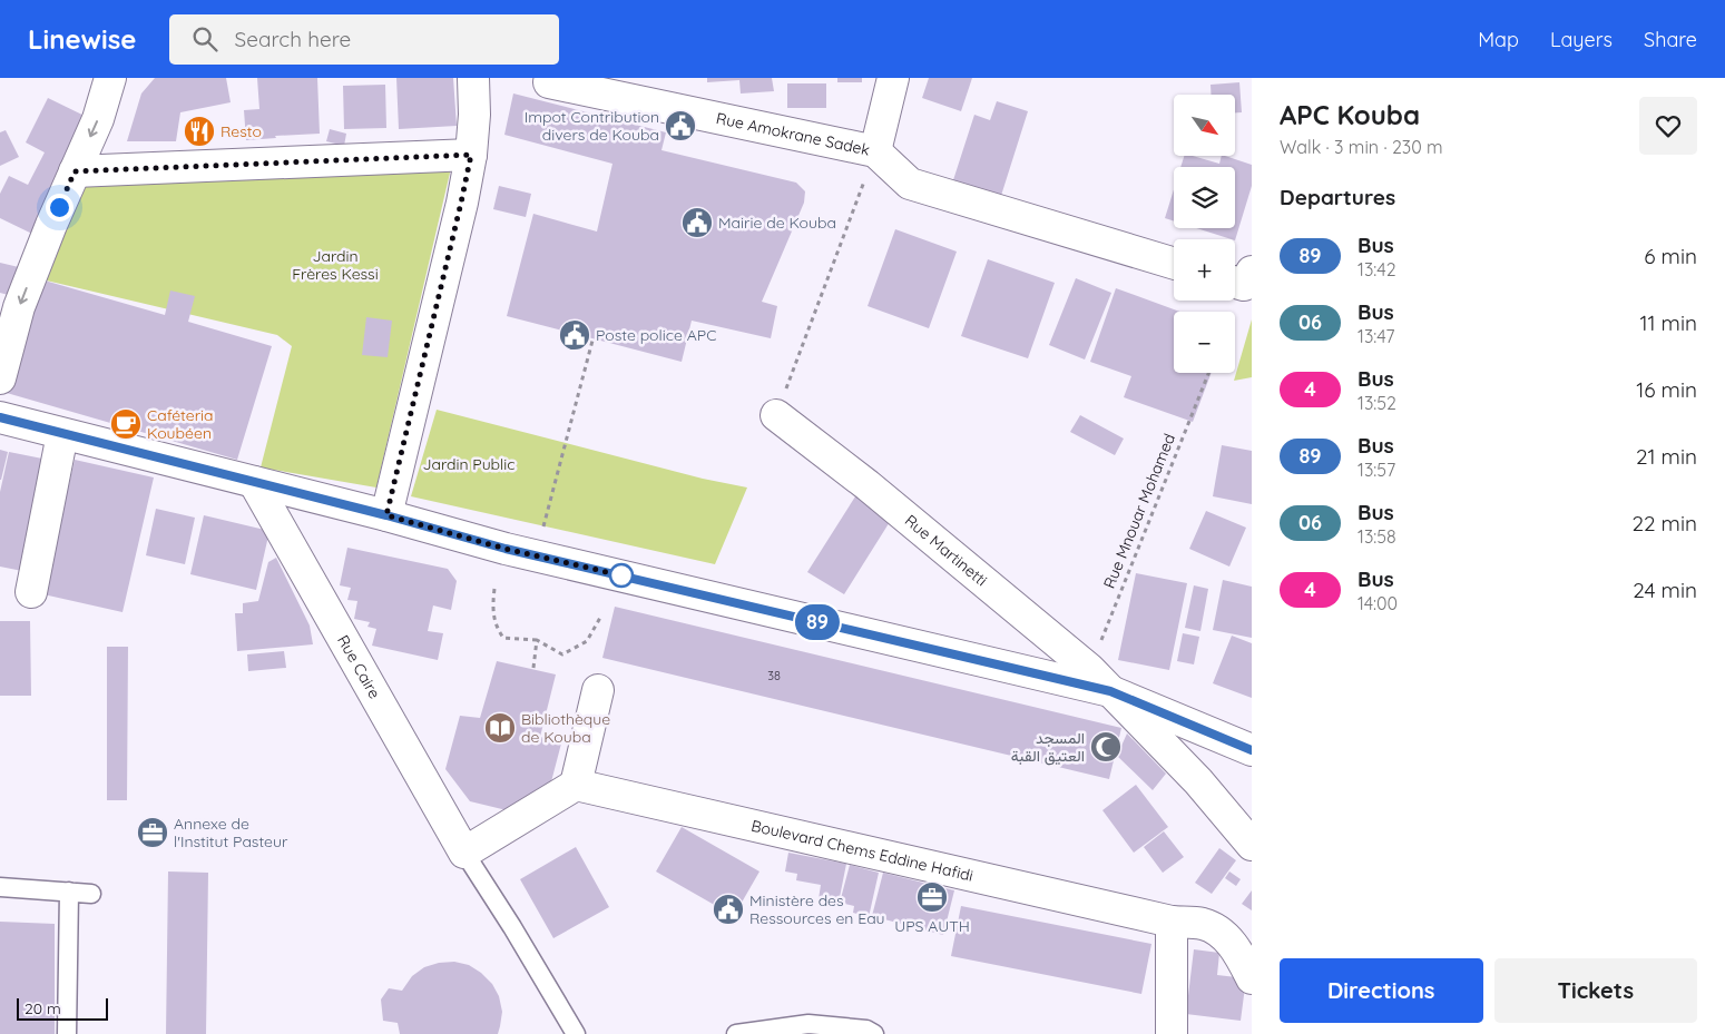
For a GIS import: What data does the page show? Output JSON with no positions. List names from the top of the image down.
{
  "streets": {
    "street": [
      "Rue Amokrane Sadek",
      "Rue Martinetti",
      "Rue Caire",
      "Boulevard Chems Eddine Hafidi"
    ],
    "path": ["Rue Mnouar Mohamed"]
  },
  "crossings": [
    ["Rue Mnouar Mohamed", "Rue Martinetti"]
  ],
  "parks": ["Jardin Frères Kessi", "Jardin Public"],
  "places": {
    "public building": [
      "Impot Contribution divers de Kouba",
      "Mairie de Kouba",
      "Poste police APC",
      "Ministère des Ressources en Eau"
    ],
    "restaurant": ["Resto"],
    "cafe": ["Caféteria Koubéen"],
    "library": ["Bibliothèque de Kouba"],
    "mosque": ["المسجد العتيق القبة"],
    "office": ["Annexe de l'Institut Pasteur", "UPS AUTH"]
  },
  "lines": ["bus line 89"],
  "house_numbers": ["38"],
  "scale_bar": "20 m",
  "north": "bottom right",
  "page": {
    "header": "Linewise",
    "search": "Search here",
    "nav": ["Map", "Layers", "Share"],
    "on_map": "89",
    "heading": [
      ["APC Kouba", "Walk · 3 min · 230 m"],
      "Departures"
    ],
    "map_buttons": ["+", "−"],
    "list": [
      {
        "mark": "89",
        "name": "Bus",
        "note": "13:42",
        "value": "6 min"
      },
      {
        "mark": "06",
        "name": "Bus",
        "note": "13:47",
        "value": "11 min"
      },
      {
        "mark": "4",
        "name": "Bus",
        "note": "13:52",
        "value": "16 min"
      },
      {
        "mark": "89",
        "name": "Bus",
        "note": "13:57",
        "value": "21 min"
      },
      {
        "mark": "06",
        "name": "Bus",
        "note": "13:58",
        "value": "22 min"
      },
      {
        "mark": "4",
        "name": "Bus",
        "note": "14:00",
        "value": "24 min"
      }
    ],
    "buttons": ["Directions", "Tickets"],
    "scale": "20 m"
  }
}
